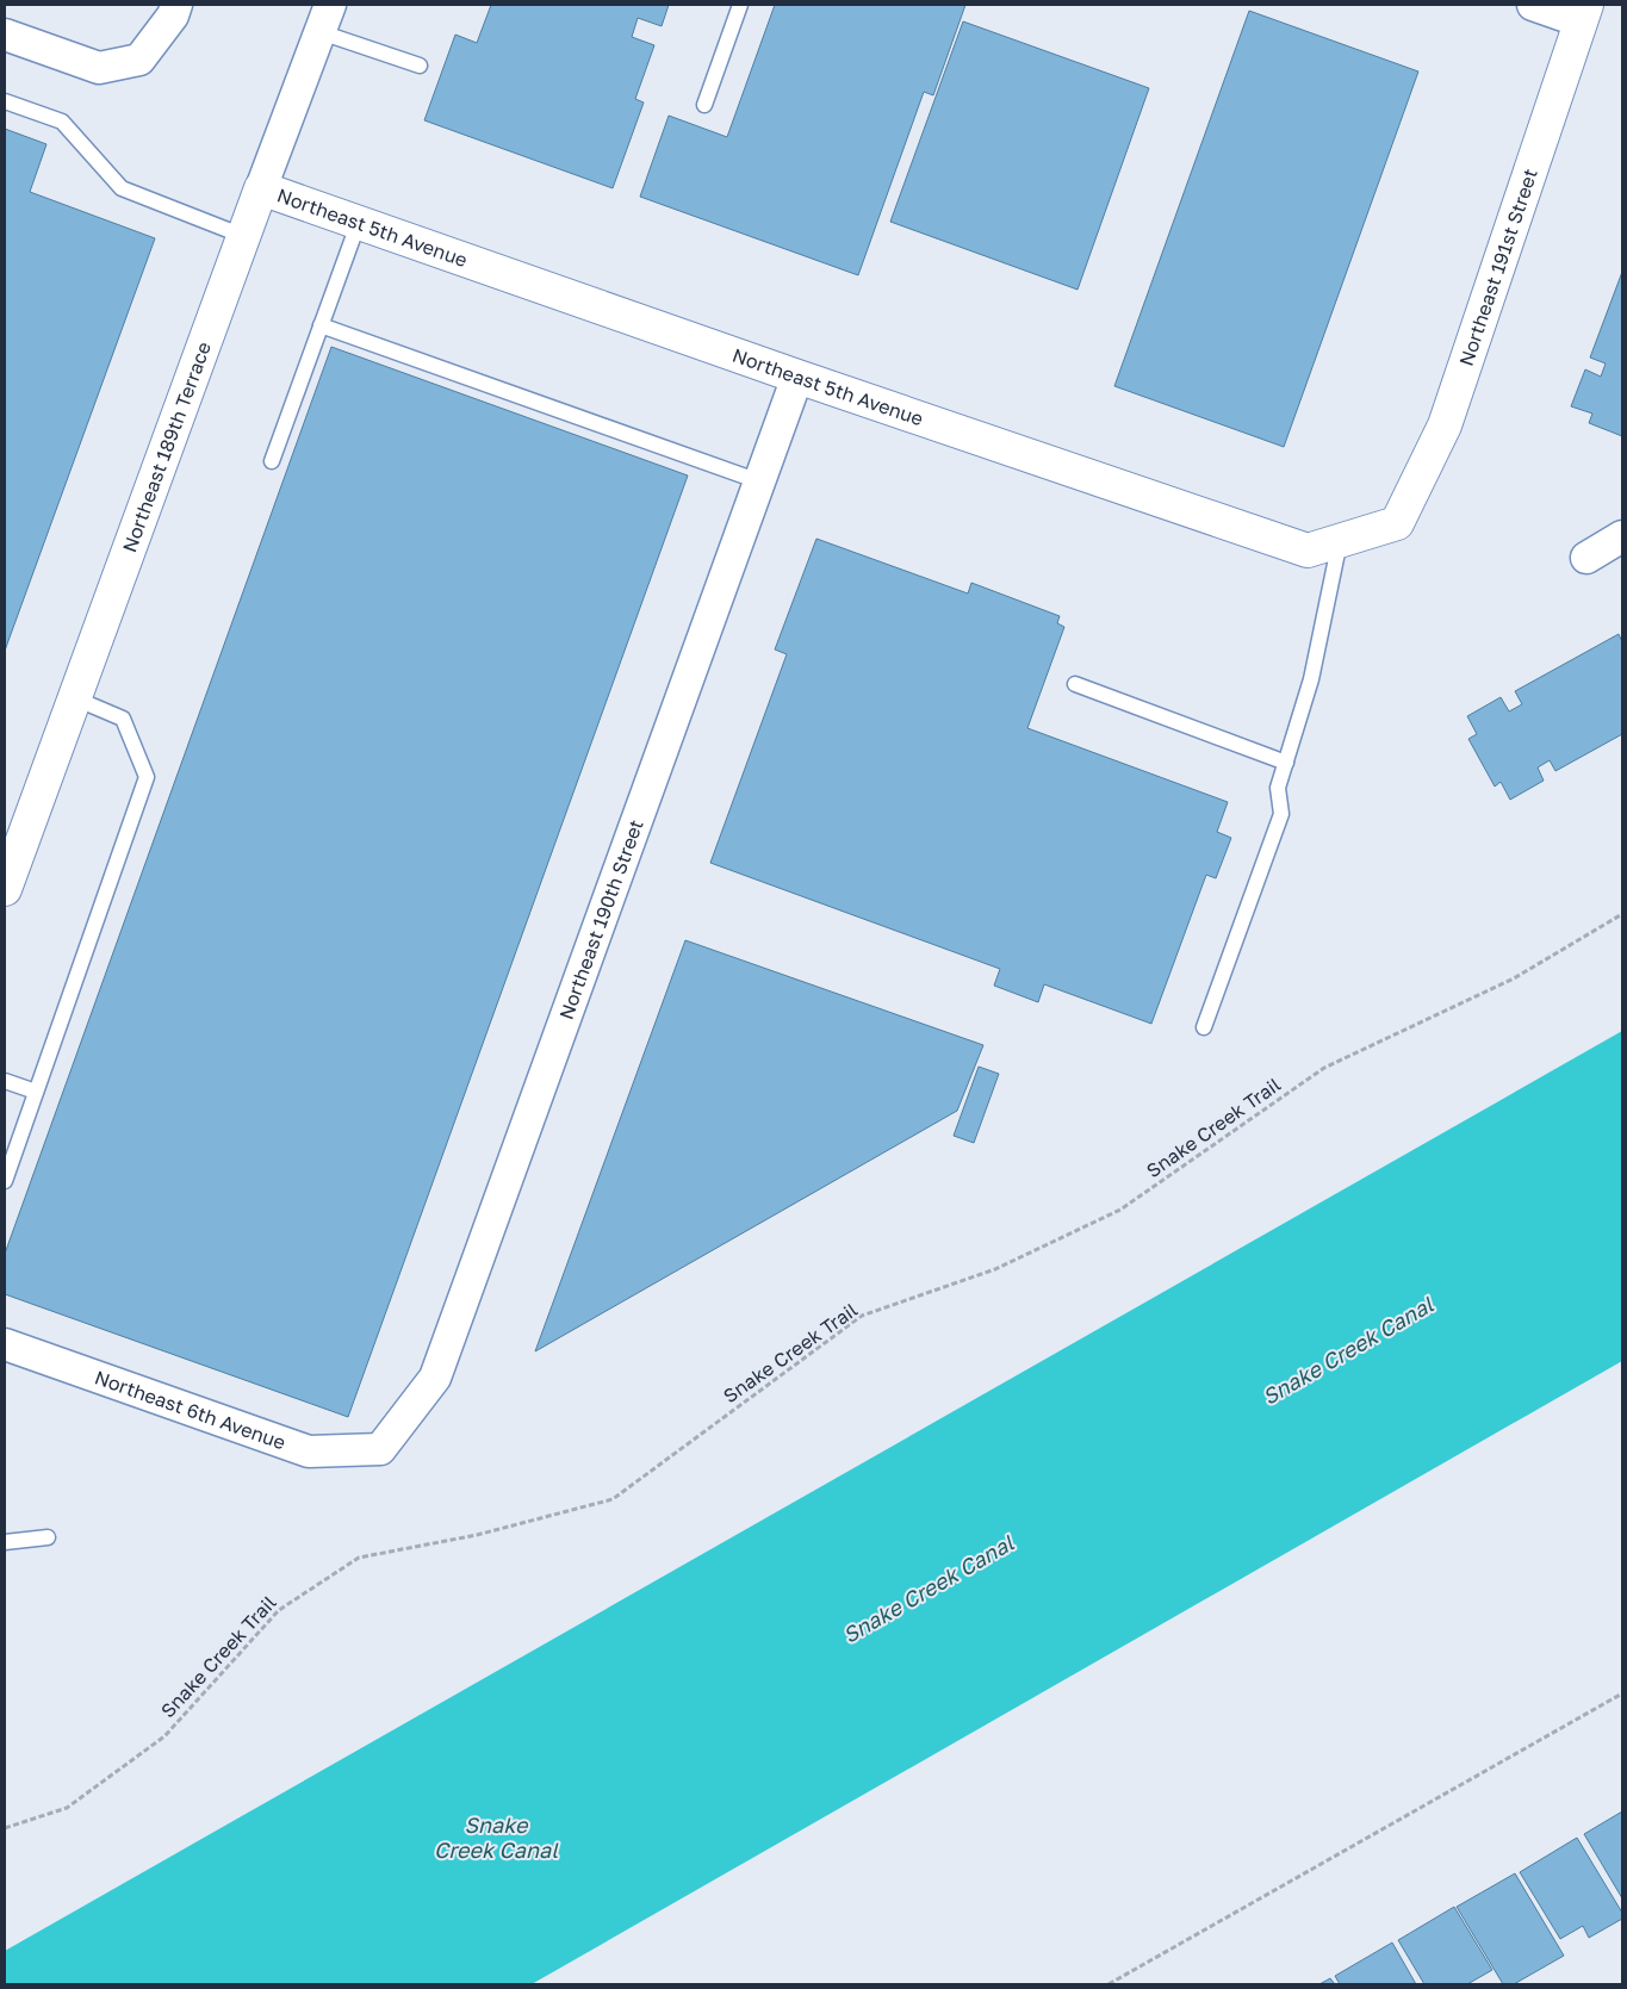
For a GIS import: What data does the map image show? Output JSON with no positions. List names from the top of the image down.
{
  "streets": {
    "street": [
      "Northeast 5th Avenue",
      "Northeast 191st Street",
      "Northeast 189th Terrace",
      "Northeast 190th Street",
      "Northeast 6th Avenue"
    ],
    "path": ["Snake Creek Trail"]
  },
  "crossings": [
    ["Northeast 5th Avenue", "Northeast 191st Street"],
    ["Northeast 5th Avenue", "Northeast 189th Terrace"],
    ["Northeast 5th Avenue", "Northeast 190th Street"],
    ["Northeast 190th Street", "Northeast 6th Avenue"]
  ],
  "water": ["Snake Creek Canal"]
}
